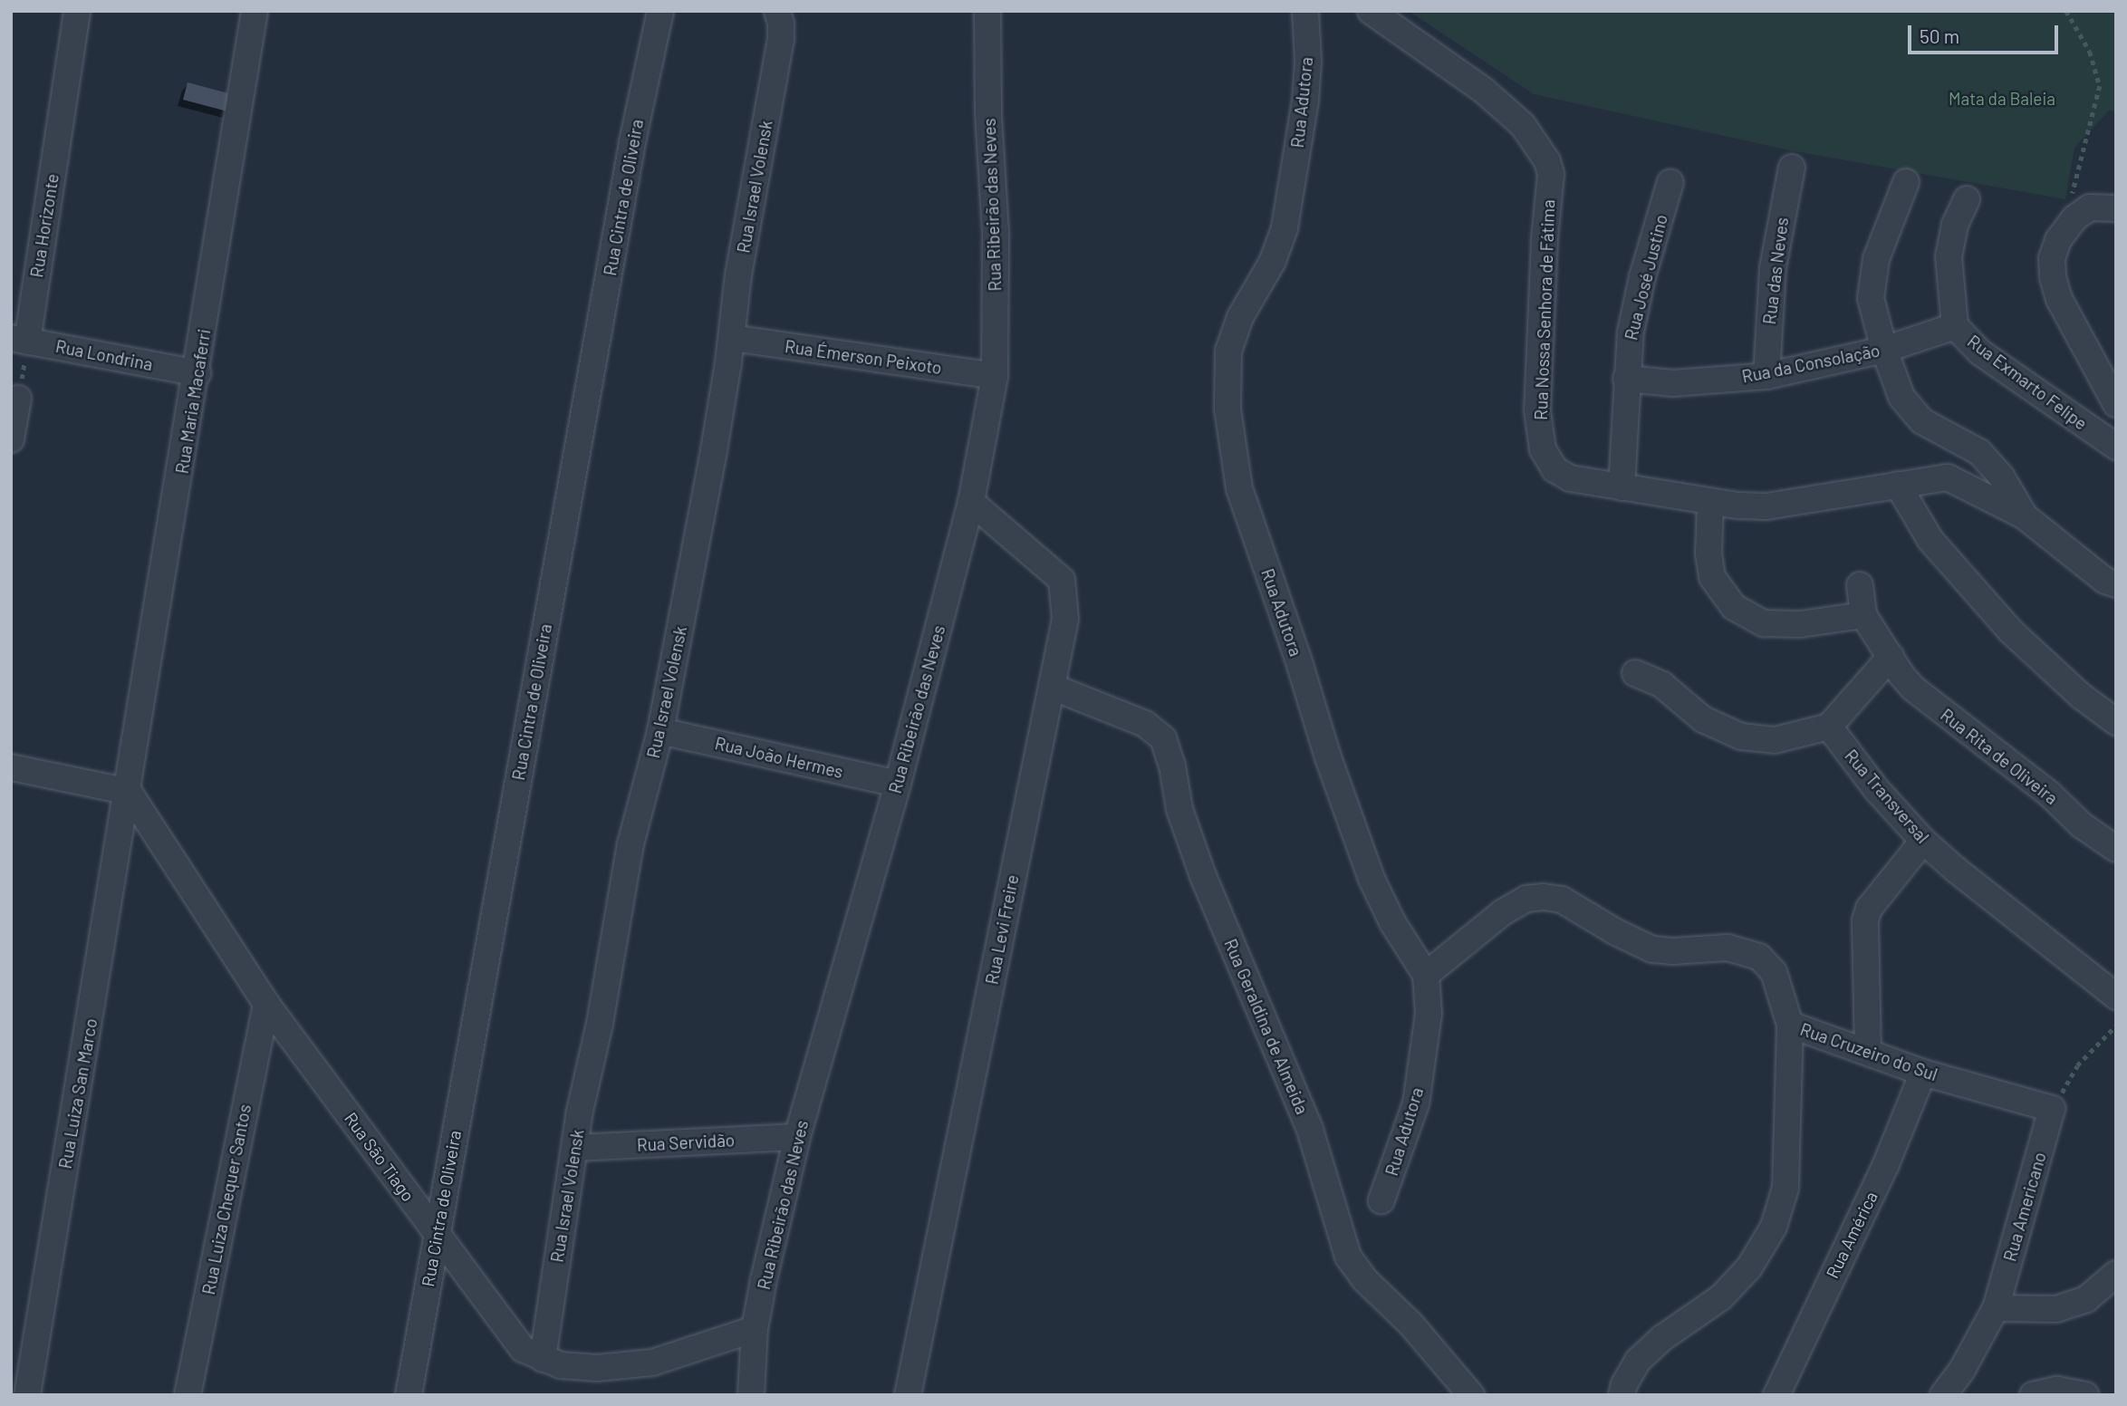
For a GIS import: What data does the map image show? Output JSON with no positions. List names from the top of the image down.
{
  "streets": {
    "street": [
      "Rua Adutora",
      "Rua Israel Volensk",
      "Rua Cintra de Oliveira",
      "Rua Ribeirão das Neves",
      "Rua Horizonte",
      "Rua das Neves",
      "Rua José Justino",
      "Rua Nossa Senhora de Fátima",
      "Rua Londrina",
      "Rua Émerson Peixoto",
      "Rua da Consolação",
      "Rua Exmarto Felipe",
      "Rua Maria Macaferri",
      "Rua Rita de Oliveira",
      "Rua João Hermes",
      "Rua Transversal",
      "Rua Levi Freire",
      "Rua Geraldina de Almeida",
      "Rua Cruzeiro do Sul",
      "Rua Luiza San Marco",
      "Rua Servidão",
      "Rua São Tiago",
      "Rua Luiza Chequer Santos",
      "Rua Americano",
      "Rua América"
    ]
  },
  "crossings": [
    ["Rua Adutora", "Rua Cruzeiro do Sul"],
    ["Rua Israel Volensk", "Rua Émerson Peixoto"],
    ["Rua Israel Volensk", "Rua João Hermes"],
    ["Rua Israel Volensk", "Rua Servidão"],
    ["Rua Israel Volensk", "Rua São Tiago"],
    ["Rua Cintra de Oliveira", "Rua São Tiago"],
    ["Rua Ribeirão das Neves", "Rua Émerson Peixoto"],
    ["Rua Ribeirão das Neves", "Rua João Hermes"],
    ["Rua Ribeirão das Neves", "Rua Levi Freire"],
    ["Rua Ribeirão das Neves", "Rua Servidão"],
    ["Rua Ribeirão das Neves", "Rua São Tiago"],
    ["Rua Horizonte", "Rua Londrina"],
    ["Rua das Neves", "Rua da Consolação"],
    ["Rua José Justino", "Rua Nossa Senhora de Fátima"],
    ["Rua José Justino", "Rua da Consolação"],
    ["Rua Londrina", "Rua Maria Macaferri"],
    ["Rua da Consolação", "Rua Exmarto Felipe"],
    ["Rua Maria Macaferri", "Rua Luiza San Marco"],
    ["Rua Maria Macaferri", "Rua São Tiago"],
    ["Rua Levi Freire", "Rua Geraldina de Almeida"],
    ["Rua Cruzeiro do Sul", "Rua Americano"],
    ["Rua Cruzeiro do Sul", "Rua América"],
    ["Rua Luiza San Marco", "Rua São Tiago"],
    ["Rua São Tiago", "Rua Luiza Chequer Santos"]
  ],
  "parks": ["Mata da Baleia"],
  "scale_bar": "50 m"
}
